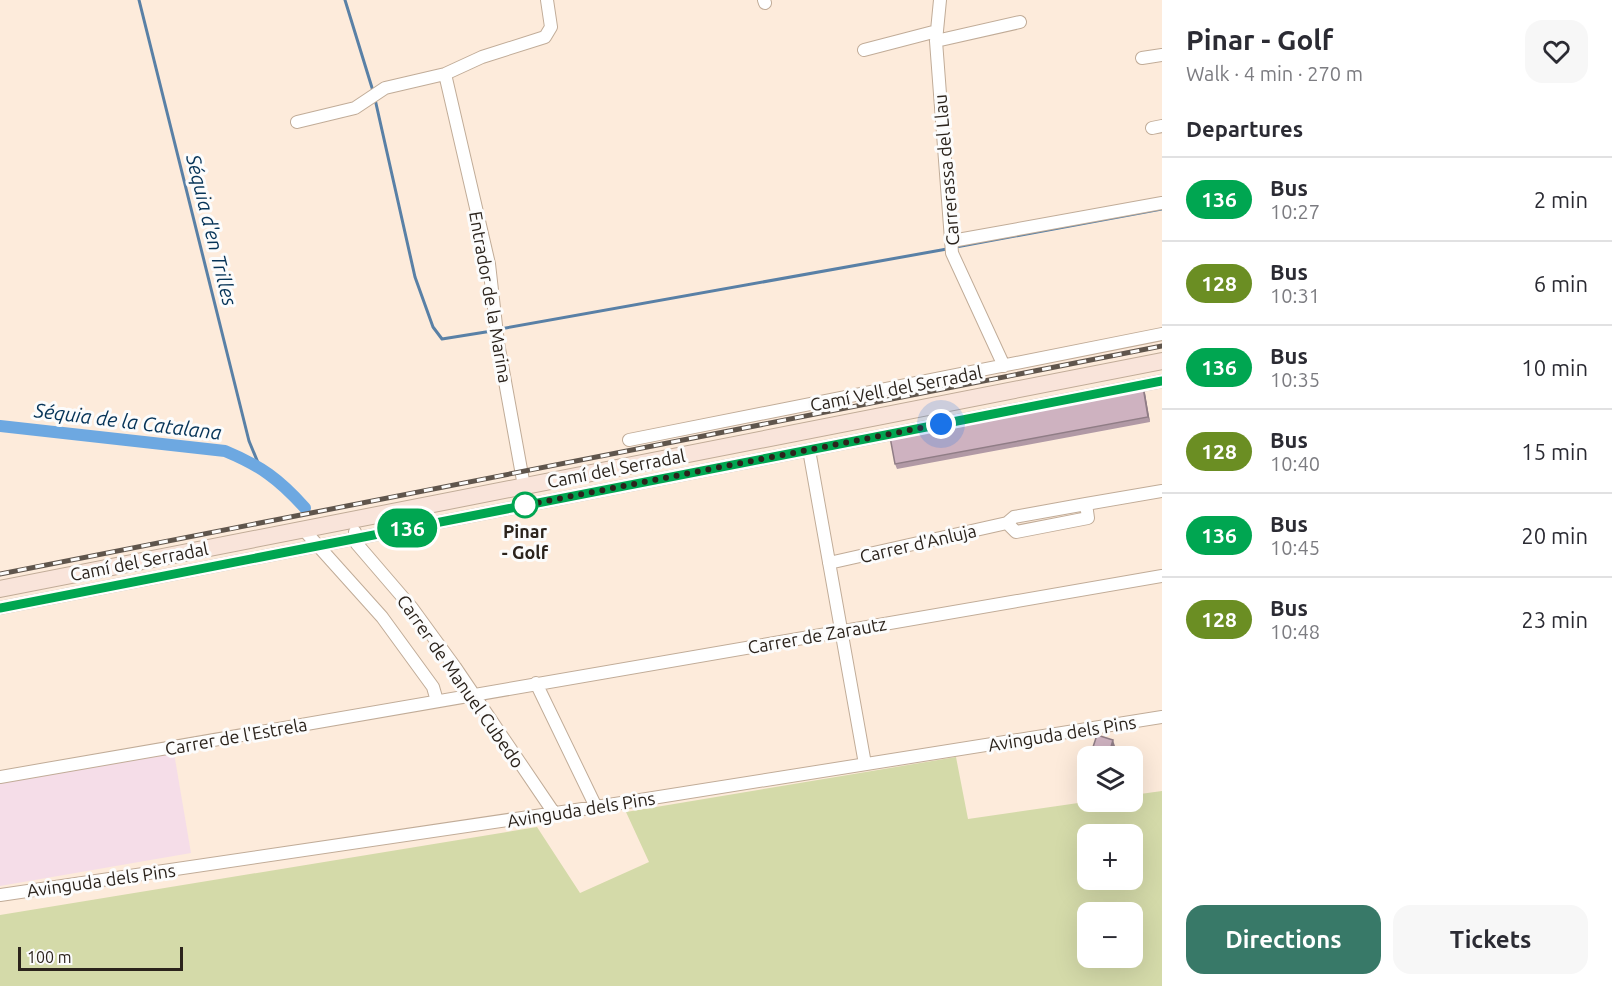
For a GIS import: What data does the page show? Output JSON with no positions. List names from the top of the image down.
{
  "streets": {
    "street": [
      "Carrerassa del Llau",
      "Entrador de la Marina",
      "Camí Vell del Serradal",
      "Camí del Serradal",
      "Carrer d'Anluja",
      "Carrer de Zarautz",
      "Carrer de Manuel Cubedo",
      "Avinguda dels Pins",
      "Carrer de l'Estrela"
    ]
  },
  "crossings": [
    ["Carrerassa del Llau", "Camí Vell del Serradal"],
    ["Entrador de la Marina", "Camí del Serradal"],
    ["Camí del Serradal", "Carrer de Manuel Cubedo"],
    ["Carrer de Zarautz", "Carrer de Manuel Cubedo"],
    ["Carrer de Zarautz", "Carrer de l'Estrela"],
    ["Carrer de Manuel Cubedo", "Avinguda dels Pins"],
    ["Carrer de Manuel Cubedo", "Carrer de l'Estrela"]
  ],
  "water": ["Séquia d'en Trilles", "Séquia de la Catalana"],
  "places": ["Pinar - Golf"],
  "lines": ["bus line 136"],
  "scale_bar": "100 m",
  "page": {
    "on_map": "136",
    "heading": [
      ["Pinar - Golf", "Walk · 4 min · 270 m"],
      "Departures"
    ],
    "list": [
      {
        "mark": "136",
        "name": "Bus",
        "note": "10:27",
        "value": "2 min"
      },
      {
        "mark": "128",
        "name": "Bus",
        "note": "10:31",
        "value": "6 min"
      },
      {
        "mark": "136",
        "name": "Bus",
        "note": "10:35",
        "value": "10 min"
      },
      {
        "mark": "128",
        "name": "Bus",
        "note": "10:40",
        "value": "15 min"
      },
      {
        "mark": "136",
        "name": "Bus",
        "note": "10:45",
        "value": "20 min"
      },
      {
        "mark": "128",
        "name": "Bus",
        "note": "10:48",
        "value": "23 min"
      }
    ],
    "map_buttons": ["+", "−"],
    "buttons": ["Directions", "Tickets"],
    "scale": "100 m"
  }
}
